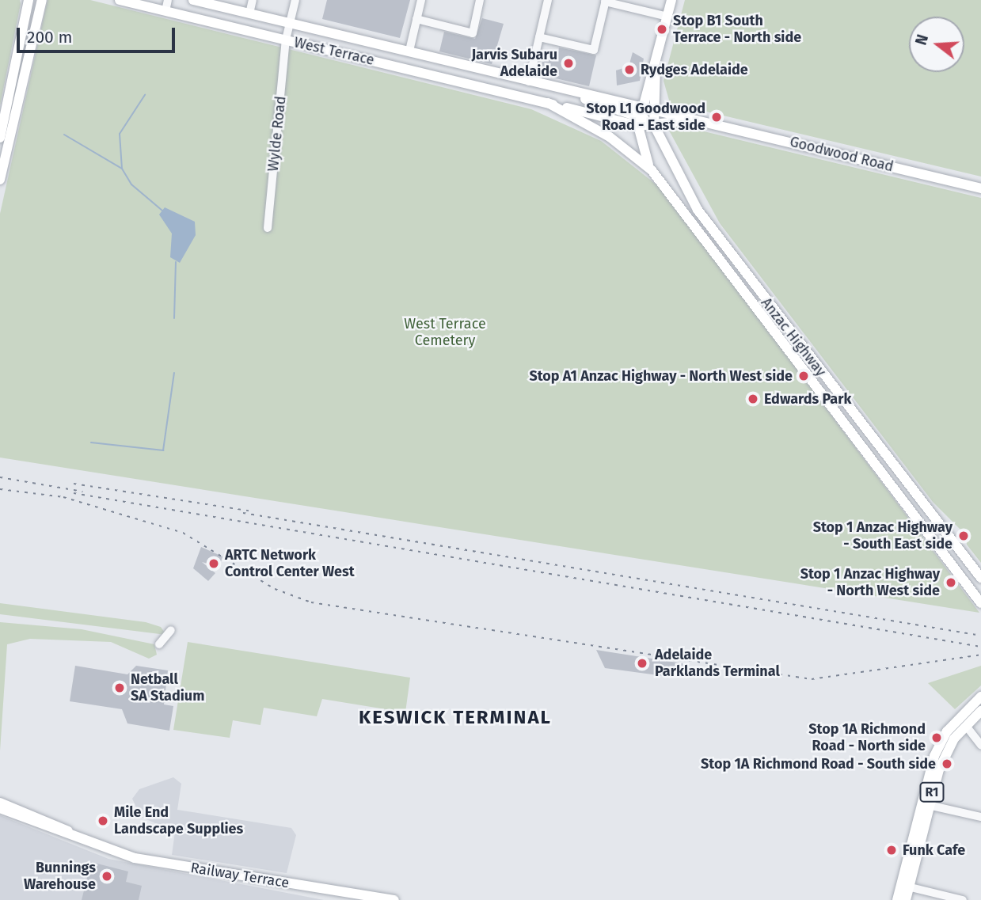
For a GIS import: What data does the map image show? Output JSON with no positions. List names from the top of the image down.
{
  "streets": {
    "main road": [
      "West Terrace",
      "Goodwood Road",
      "Anzac Highway",
      "R1",
      "Railway Terrace"
    ],
    "street": ["Wylde Road"]
  },
  "crossings": [
    ["West Terrace", "Wylde Road"],
    ["West Terrace", "Goodwood Road"],
    ["West Terrace", "Anzac Highway"],
    ["Goodwood Road", "Anzac Highway"]
  ],
  "districts": ["KESWICK TERMINAL"],
  "parks": ["West Terrace Cemetery"],
  "places": [
    "Stop B1 South Terrace - North side",
    "Jarvis Subaru Adelaide",
    "Rydges Adelaide",
    "Stop L1 Goodwood Road - East side",
    "Stop A1 Anzac Highway - North West side",
    "Edwards Park",
    "Stop 1 Anzac Highway - South East side",
    "ARTC Network Control Center West",
    "Stop 1 Anzac Highway - North West side",
    "Adelaide Parklands Terminal",
    "Netball SA Stadium",
    "Stop 1A Richmond Road - North side",
    "Stop 1A Richmond Road - South side",
    "Mile End Landscape Supplies",
    "Funk Cafe",
    "Bunnings Warehouse"
  ],
  "scale_bar": "200 m",
  "north": "left"
}
